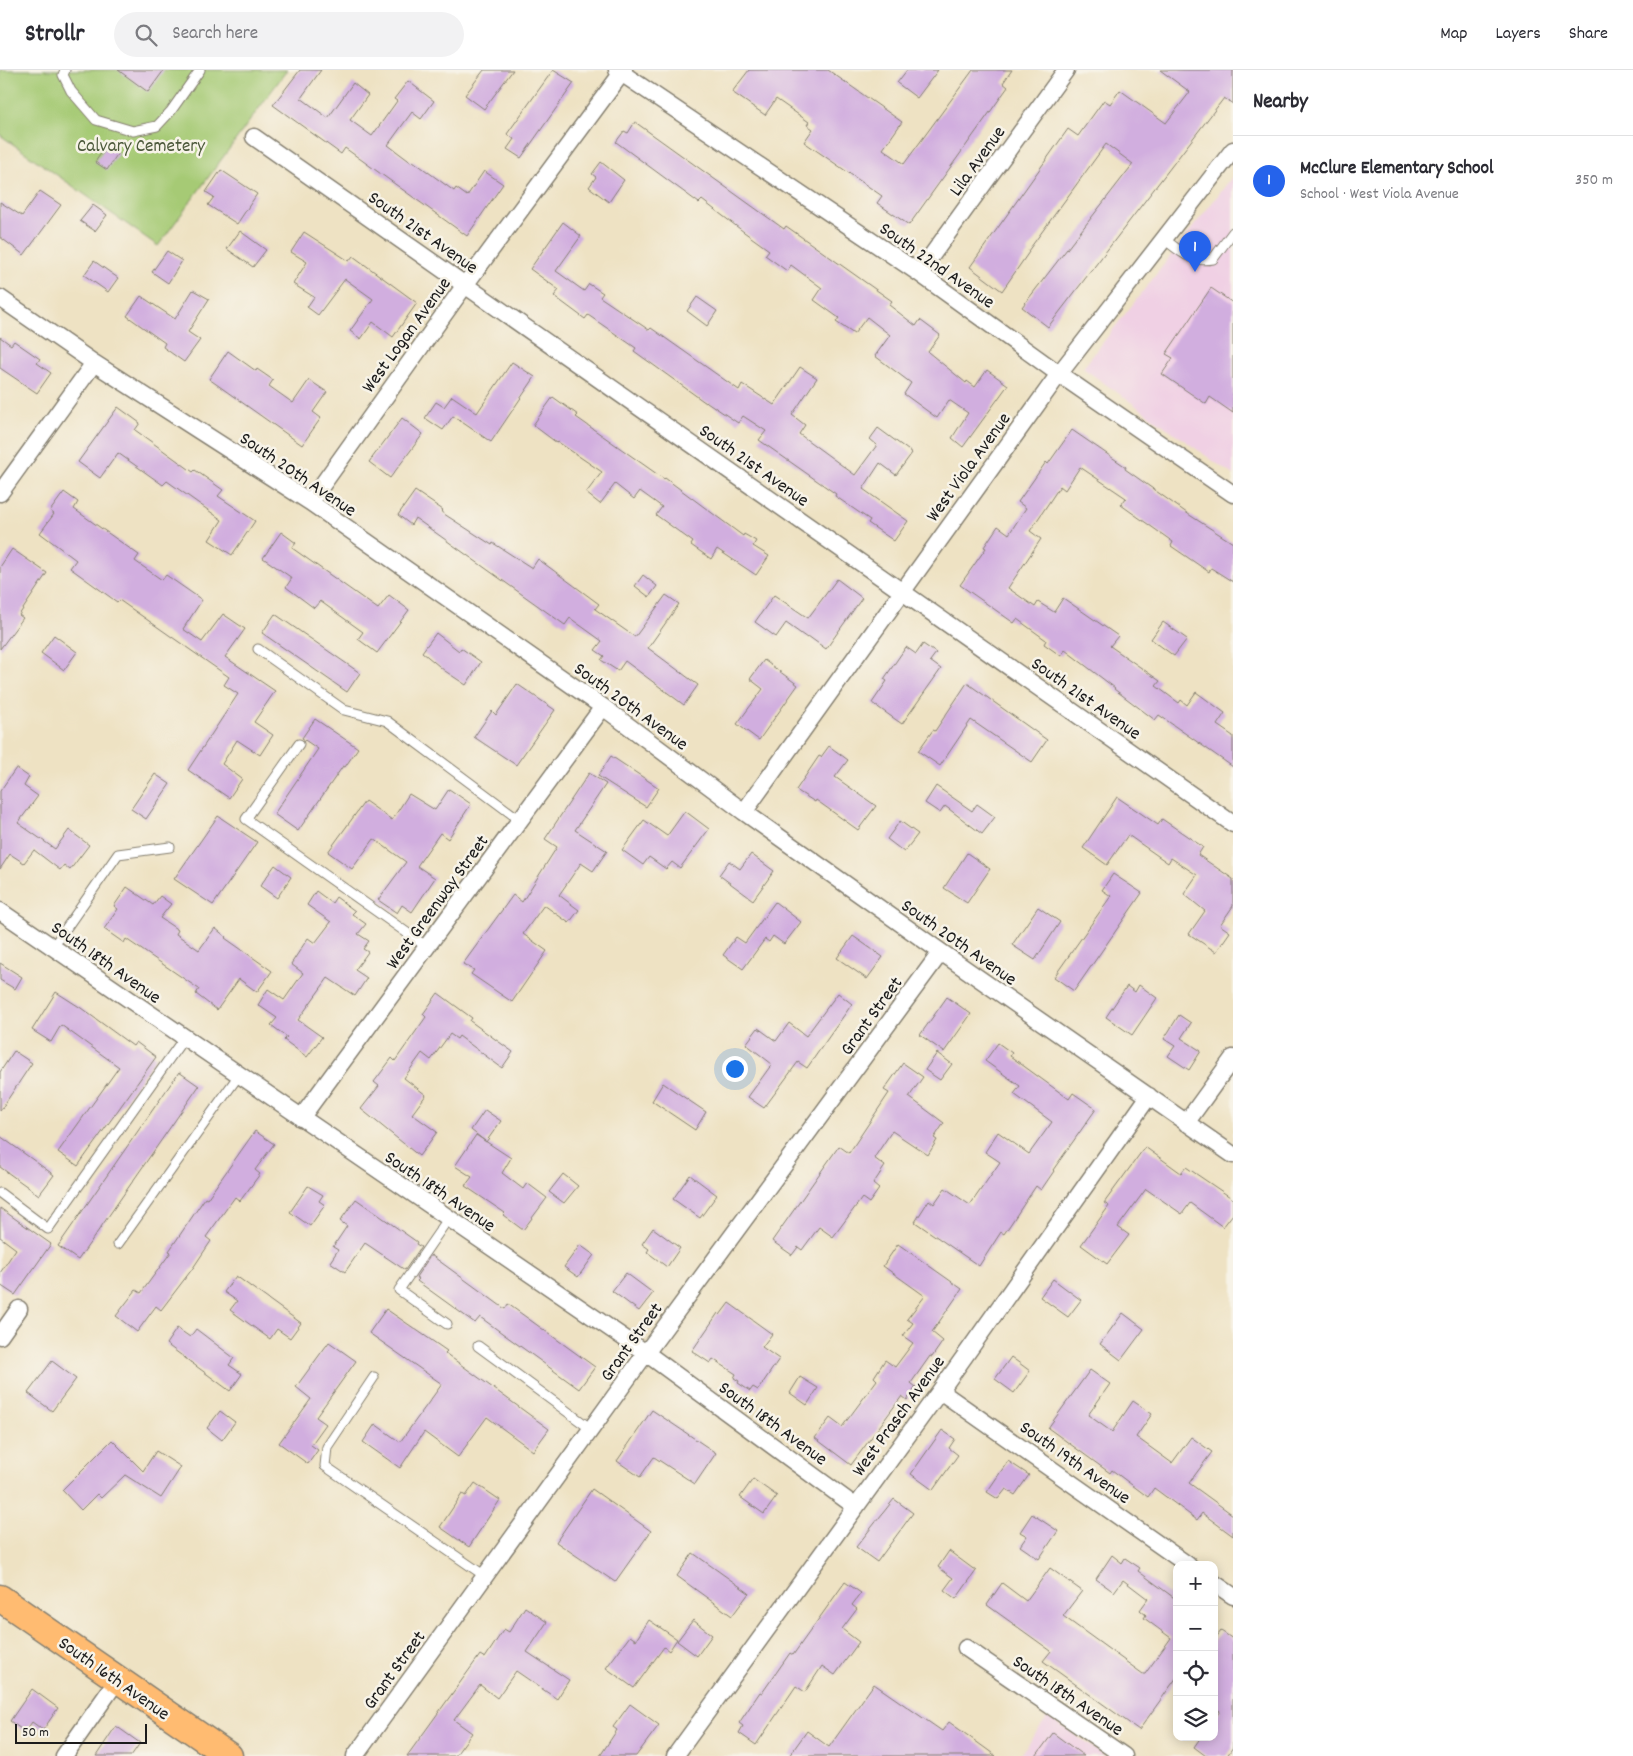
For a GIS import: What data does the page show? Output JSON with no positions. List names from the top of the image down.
{
  "streets": {
    "main road": ["South 16th Avenue"],
    "street": [
      "Lila Avenue",
      "South 21st Avenue",
      "South 22nd Avenue",
      "West Logan Avenue",
      "West Viola Avenue",
      "South 20th Avenue",
      "West Greenway Street",
      "South 18th Avenue",
      "Grant Street",
      "West Prasch Avenue",
      "South 19th Avenue"
    ]
  },
  "crossings": [
    ["Lila Avenue", "South 22nd Avenue"],
    ["South 21st Avenue", "West Logan Avenue"],
    ["South 21st Avenue", "West Viola Avenue"],
    ["South 22nd Avenue", "West Logan Avenue"],
    ["South 22nd Avenue", "West Viola Avenue"],
    ["West Logan Avenue", "South 20th Avenue"],
    ["West Viola Avenue", "South 20th Avenue"],
    ["South 20th Avenue", "West Greenway Street"],
    ["South 20th Avenue", "Grant Street"],
    ["South 20th Avenue", "West Prasch Avenue"],
    ["West Greenway Street", "South 18th Avenue"],
    ["South 18th Avenue", "Grant Street"],
    ["South 18th Avenue", "West Prasch Avenue"],
    ["West Prasch Avenue", "South 19th Avenue"]
  ],
  "parks": ["Calvary Cemetery"],
  "scale_bar": "50 m",
  "page": {
    "header": "Strollr",
    "search": "Search here",
    "nav": ["Map", "Layers", "Share"],
    "heading": "Nearby",
    "list": [
      {
        "mark": "1",
        "name": "McClure Elementary School",
        "note": "School · West Viola Avenue",
        "value": "350 m"
      }
    ],
    "pins": "1",
    "map_buttons": ["+", "−"],
    "scale": "50 m"
  }
}
